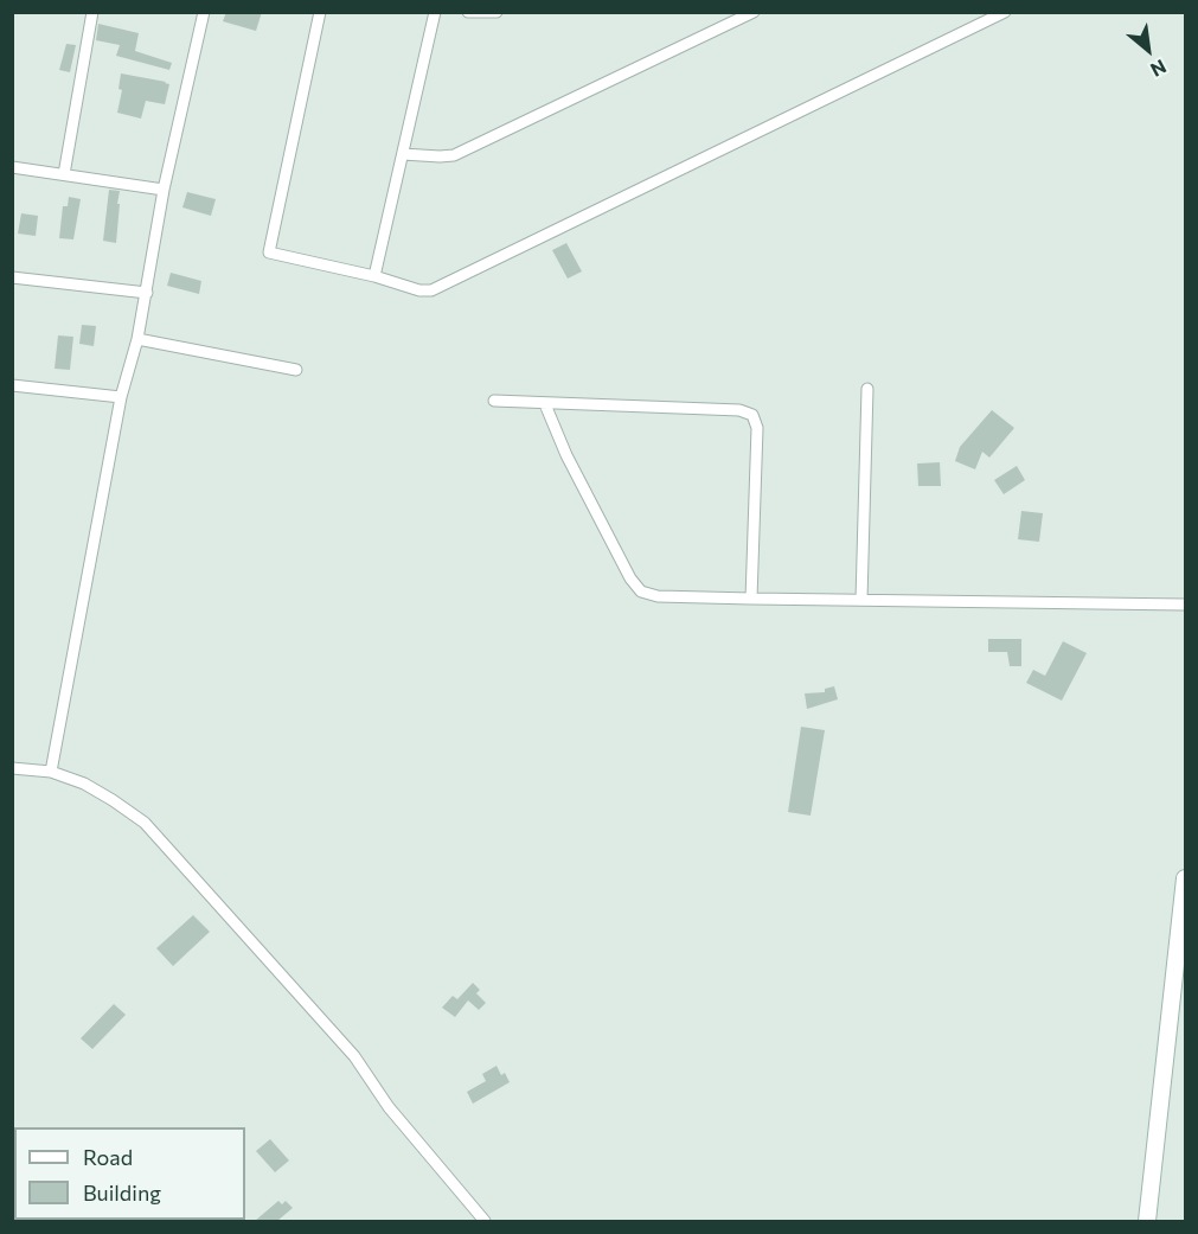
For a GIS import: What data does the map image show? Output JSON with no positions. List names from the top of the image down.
{
  "legend": ["Road", "Building"],
  "north": "bottom right"
}
